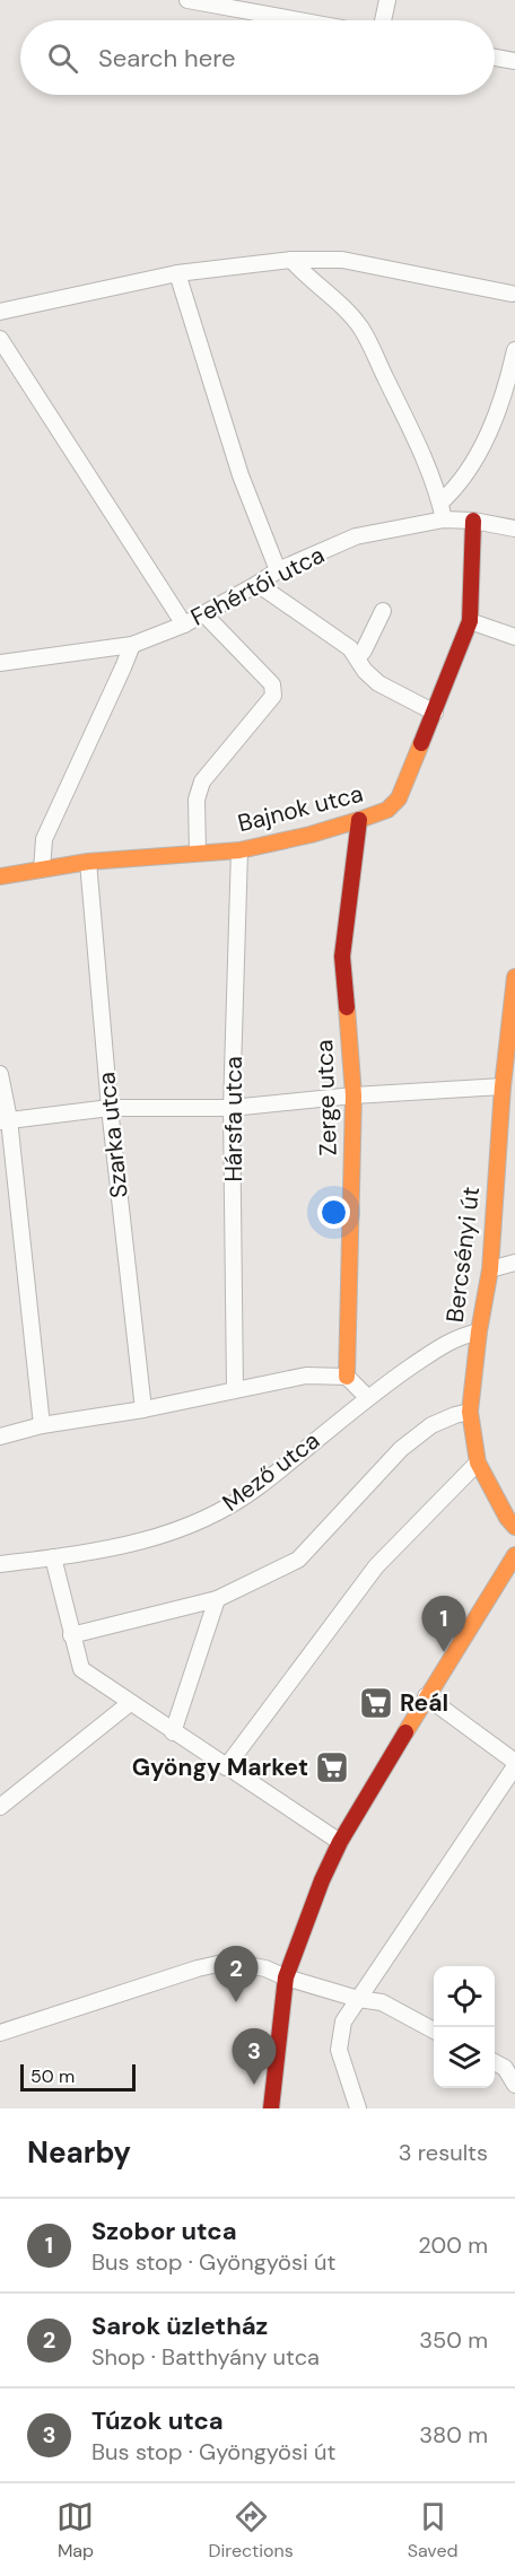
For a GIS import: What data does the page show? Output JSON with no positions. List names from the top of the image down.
{
  "streets": {
    "street": [
      "Fehértói utca",
      "Bajnok utca",
      "Zerge utca",
      "Hársfa utca",
      "Szarka utca",
      "Bercsényi út",
      "Mező utca"
    ]
  },
  "crossings": [
    ["Fehértói utca", "Bajnok utca"],
    ["Bajnok utca", "Zerge utca"],
    ["Bajnok utca", "Hársfa utca"],
    ["Bajnok utca", "Szarka utca"],
    ["Bercsényi út", "Mező utca"]
  ],
  "places": {
    "supermarket": ["Reál", "Gyöngy Market"]
  },
  "scale_bar": "50 m",
  "page": {
    "search": "Search here",
    "pins": ["1", "2", "3"],
    "scale": "50 m",
    "heading": ["Nearby", "3 results"],
    "list": [
      {
        "mark": "1",
        "name": "Szobor utca",
        "note": "Bus stop · Gyöngyösi út",
        "value": "200 m"
      },
      {
        "mark": "2",
        "name": "Sarok üzletház",
        "note": "Shop · Batthyány utca",
        "value": "350 m"
      },
      {
        "mark": "3",
        "name": "Túzok utca",
        "note": "Bus stop · Gyöngyösi út",
        "value": "380 m"
      }
    ],
    "nav": ["Map", "Directions", "Saved"]
  }
}
